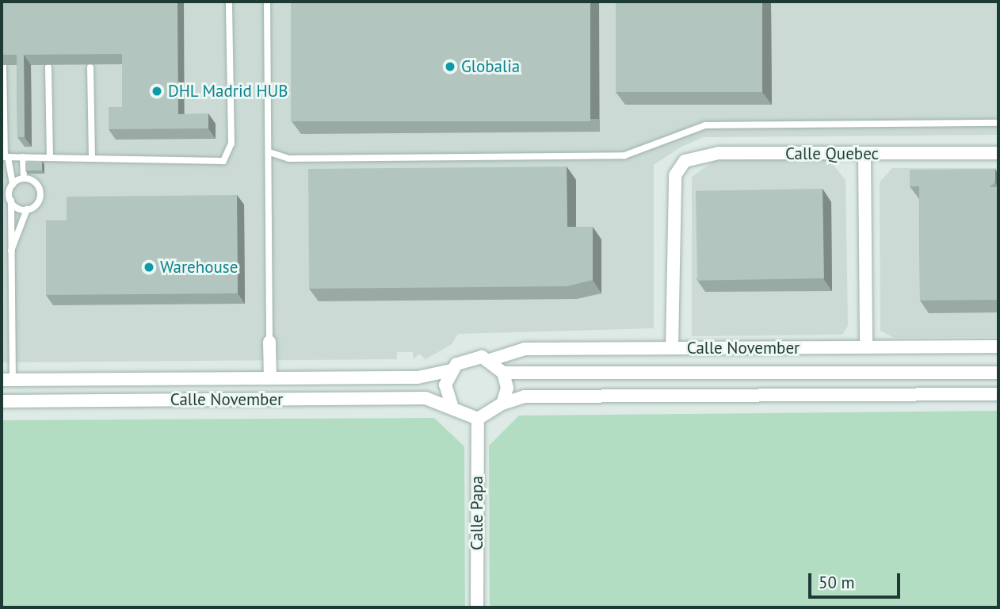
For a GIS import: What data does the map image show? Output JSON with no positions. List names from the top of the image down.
{
  "streets": {
    "street": ["Calle Quebec", "Calle November", "Calle Papa"]
  },
  "crossings": [
    ["Calle Quebec", "Calle November"],
    ["Calle November", "Calle Papa"]
  ],
  "places": ["Globalia", "DHL Madrid HUB", "Warehouse"],
  "scale_bar": "50 m"
}
